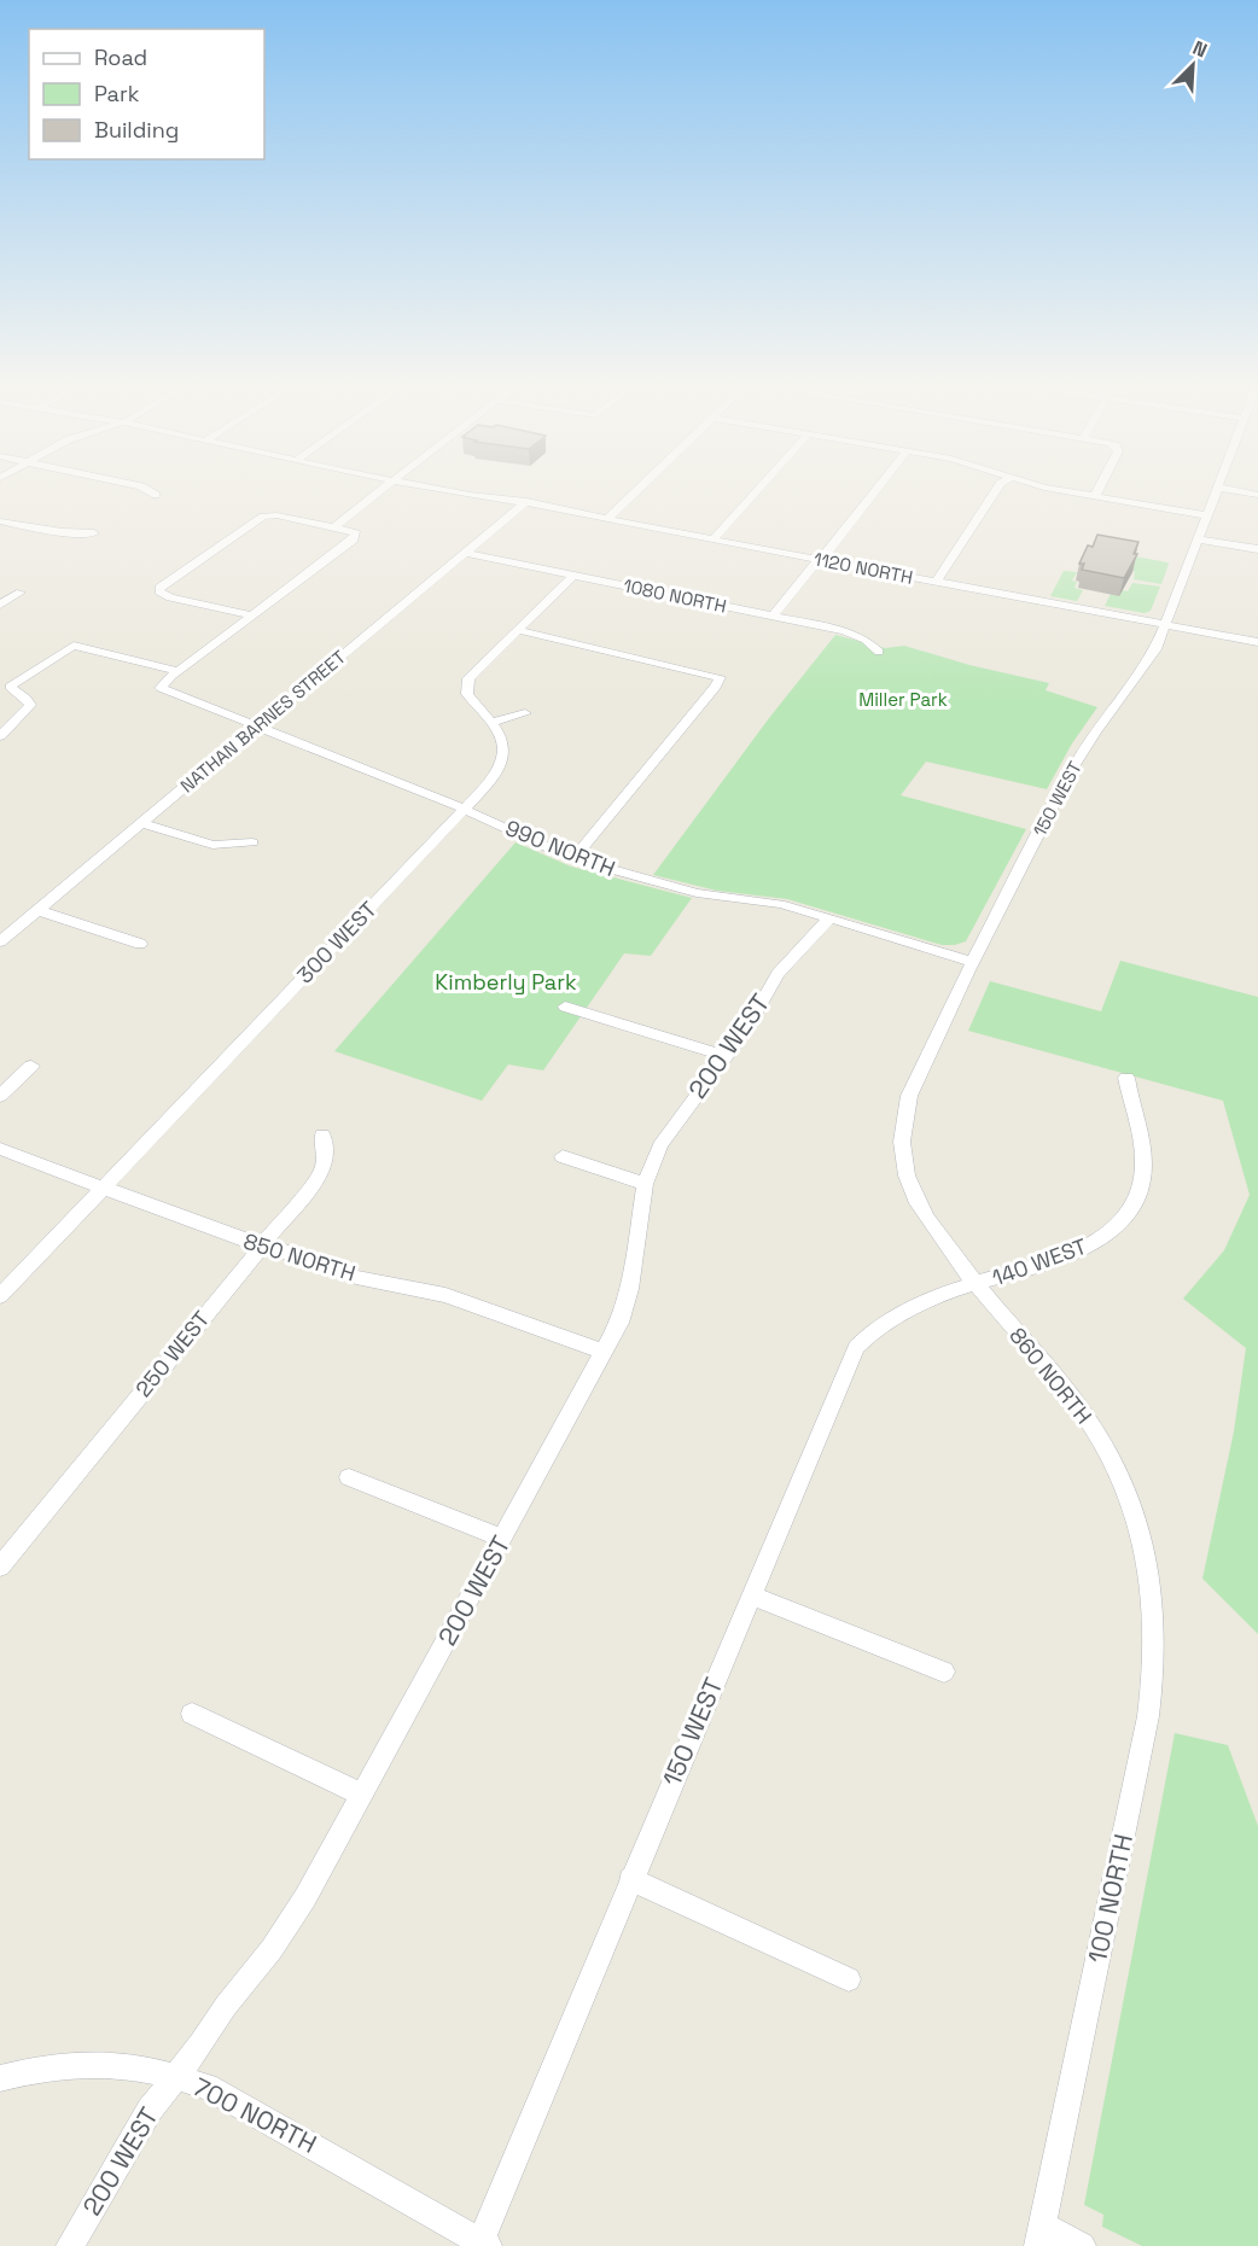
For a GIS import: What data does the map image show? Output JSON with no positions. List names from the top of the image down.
{
  "streets": {
    "street": [
      "1120 NORTH",
      "1080 NORTH",
      "NATHAN BARNES STREET",
      "150 WEST",
      "990 NORTH",
      "300 WEST",
      "200 WEST",
      "850 NORTH",
      "140 WEST",
      "250 WEST",
      "860 NORTH",
      "100 NORTH",
      "700 NORTH"
    ]
  },
  "crossings": [
    ["1120 NORTH", "NATHAN BARNES STREET"],
    ["1120 NORTH", "150 WEST"],
    ["1080 NORTH", "NATHAN BARNES STREET"],
    ["1080 NORTH", "300 WEST"],
    ["NATHAN BARNES STREET", "990 NORTH"],
    ["150 WEST", "990 NORTH"],
    ["150 WEST", "140 WEST"],
    ["150 WEST", "860 NORTH"],
    ["150 WEST", "700 NORTH"],
    ["990 NORTH", "300 WEST"],
    ["990 NORTH", "200 WEST"],
    ["300 WEST", "850 NORTH"],
    ["200 WEST", "850 NORTH"],
    ["200 WEST", "700 NORTH"],
    ["850 NORTH", "250 WEST"],
    ["140 WEST", "860 NORTH"],
    ["860 NORTH", "100 NORTH"]
  ],
  "parks": ["Miller Park", "Kimberly Park"],
  "legend": ["Road", "Park", "Building"],
  "north": "top right"
}
